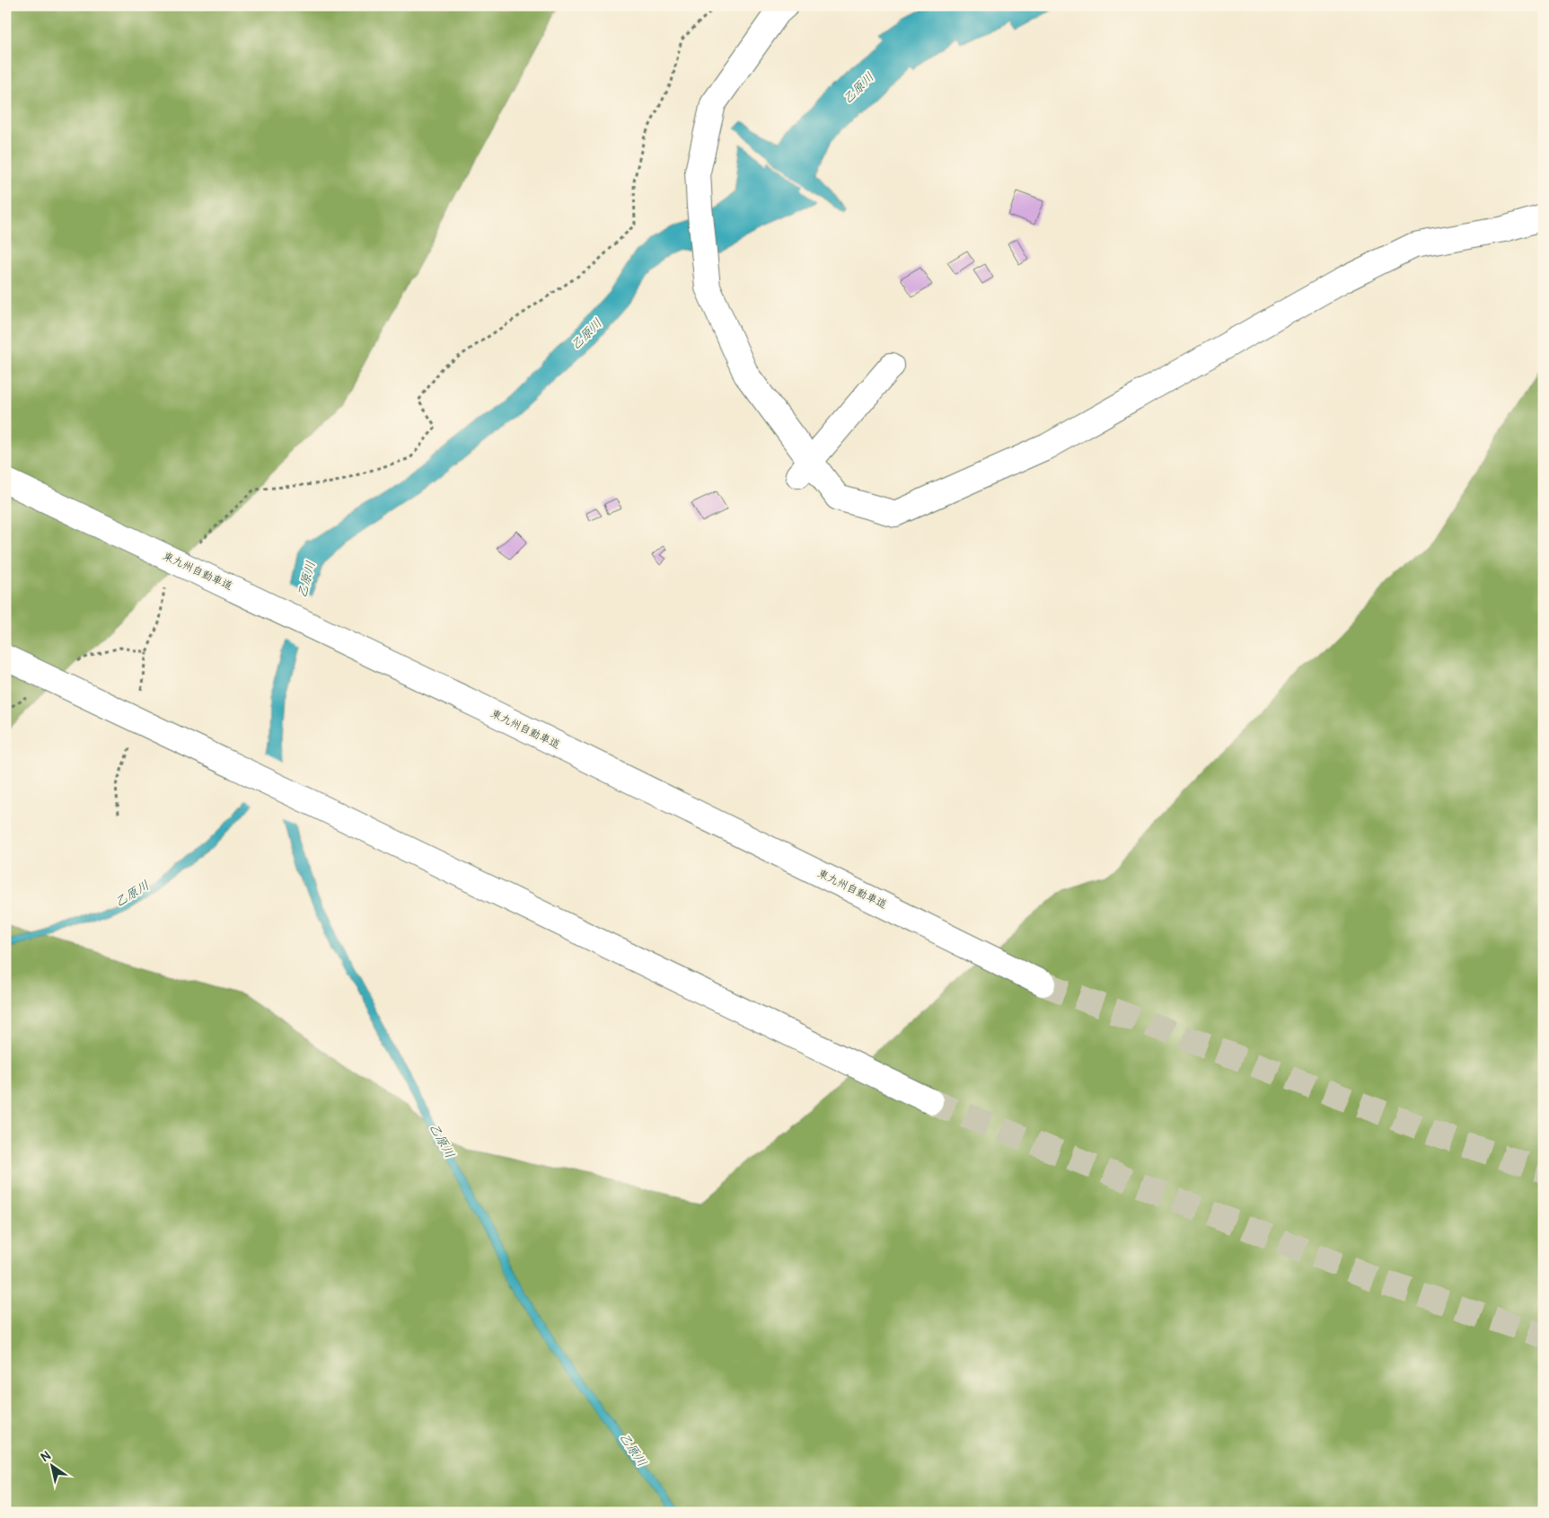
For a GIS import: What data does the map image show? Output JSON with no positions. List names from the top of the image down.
{
  "streets": {
    "main road": ["東九州自動車道"]
  },
  "water": ["乙原川"],
  "north": "top left"
}
